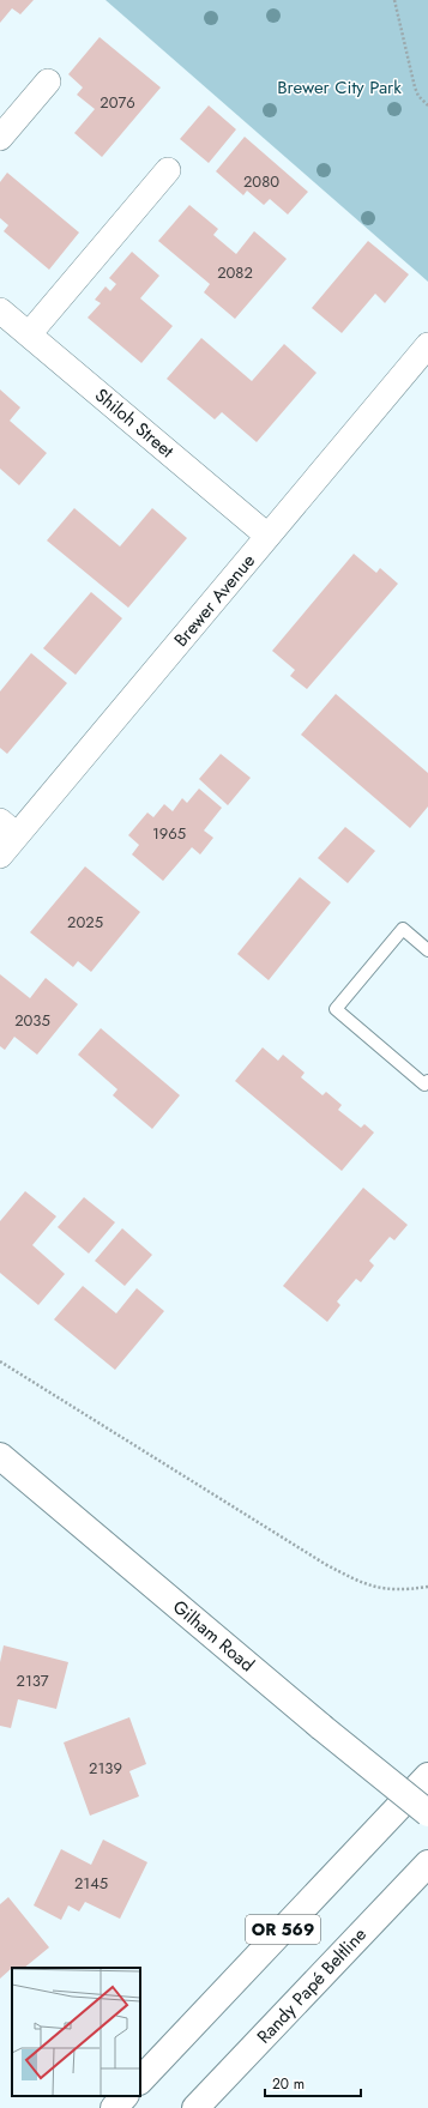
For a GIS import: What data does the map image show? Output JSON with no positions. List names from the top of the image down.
{
  "streets": {
    "main road": ["Gilham Road", "OR 569", "Randy Papé Beltline"],
    "street": ["Shiloh Street", "Brewer Avenue"]
  },
  "crossings": [
    ["Shiloh Street", "Brewer Avenue"]
  ],
  "parks": ["Brewer City Park"],
  "house_numbers": [
    "2076",
    "2080",
    "2082",
    "1965",
    "2025",
    "2035",
    "2137",
    "2139",
    "2145"
  ],
  "scale_bar": "20 m"
}
